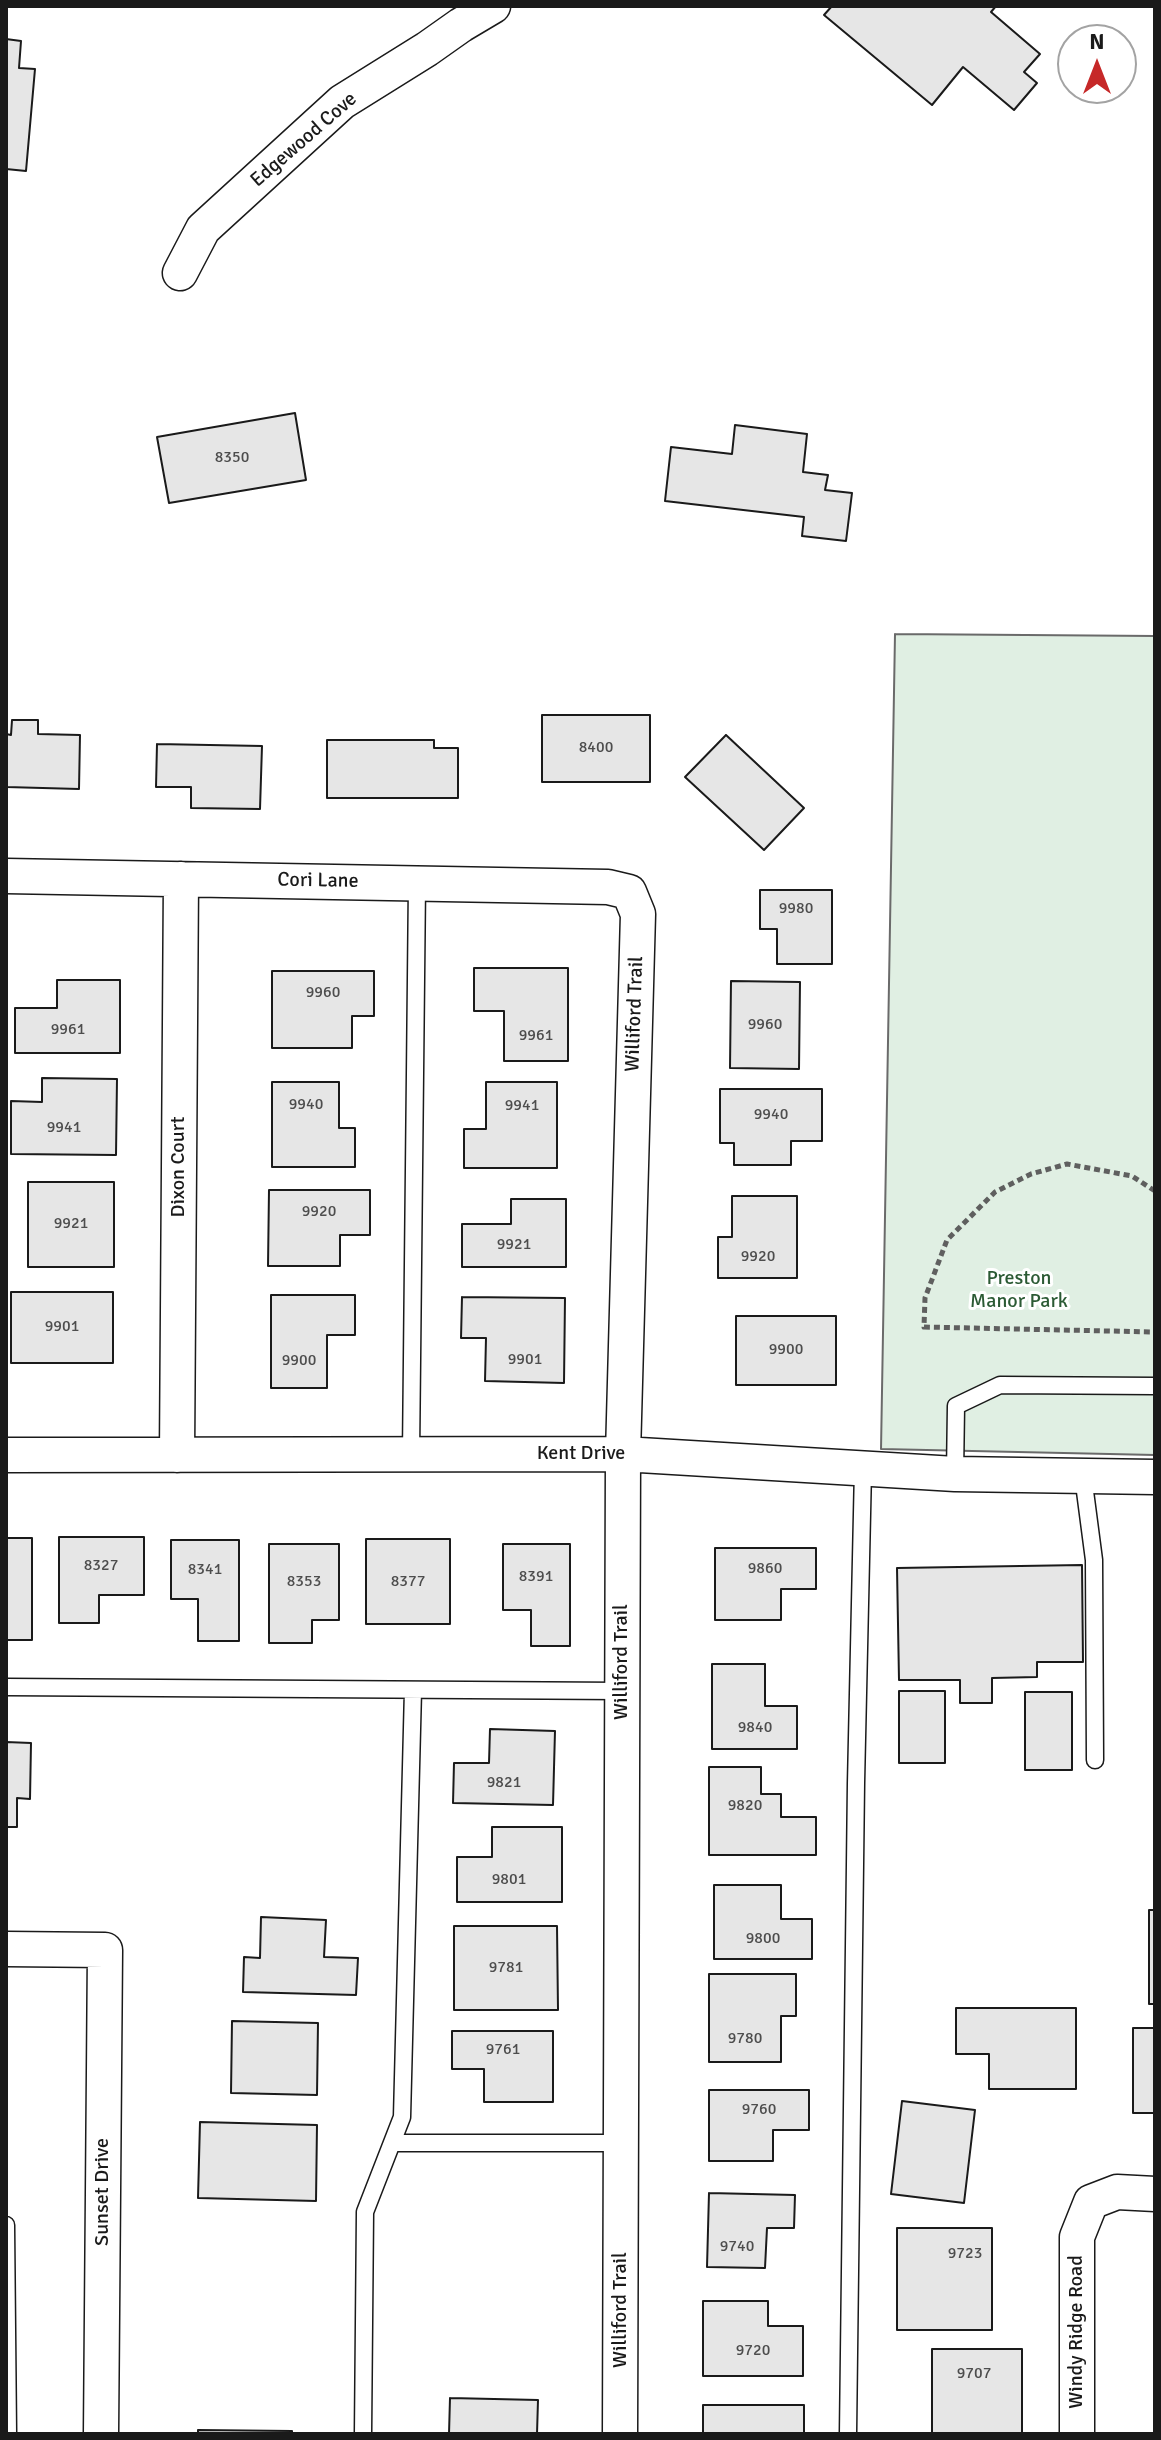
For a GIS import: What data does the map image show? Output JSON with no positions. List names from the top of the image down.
{
  "streets": {
    "street": [
      "Edgewood Cove",
      "Cori Lane",
      "Williford Trail",
      "Dixon Court",
      "Kent Drive",
      "Sunset Drive",
      "Windy Ridge Road"
    ]
  },
  "crossings": [
    ["Cori Lane", "Williford Trail"],
    ["Cori Lane", "Dixon Court"],
    ["Williford Trail", "Kent Drive"],
    ["Dixon Court", "Kent Drive"]
  ],
  "parks": ["Preston Manor Park"],
  "house_numbers": [
    "8350",
    "8400",
    "9980",
    "9960",
    "9960",
    "9961",
    "9961",
    "9940",
    "9941",
    "9940",
    "9941",
    "9920",
    "9921",
    "9921",
    "9920",
    "9901",
    "9900",
    "9901",
    "9900",
    "8327",
    "9860",
    "8341",
    "8391",
    "8353",
    "8377",
    "9840",
    "9821",
    "9820",
    "9801",
    "9800",
    "9781",
    "9780",
    "9761",
    "9760",
    "9740",
    "9723",
    "9720",
    "9707"
  ],
  "north": "top"
}
